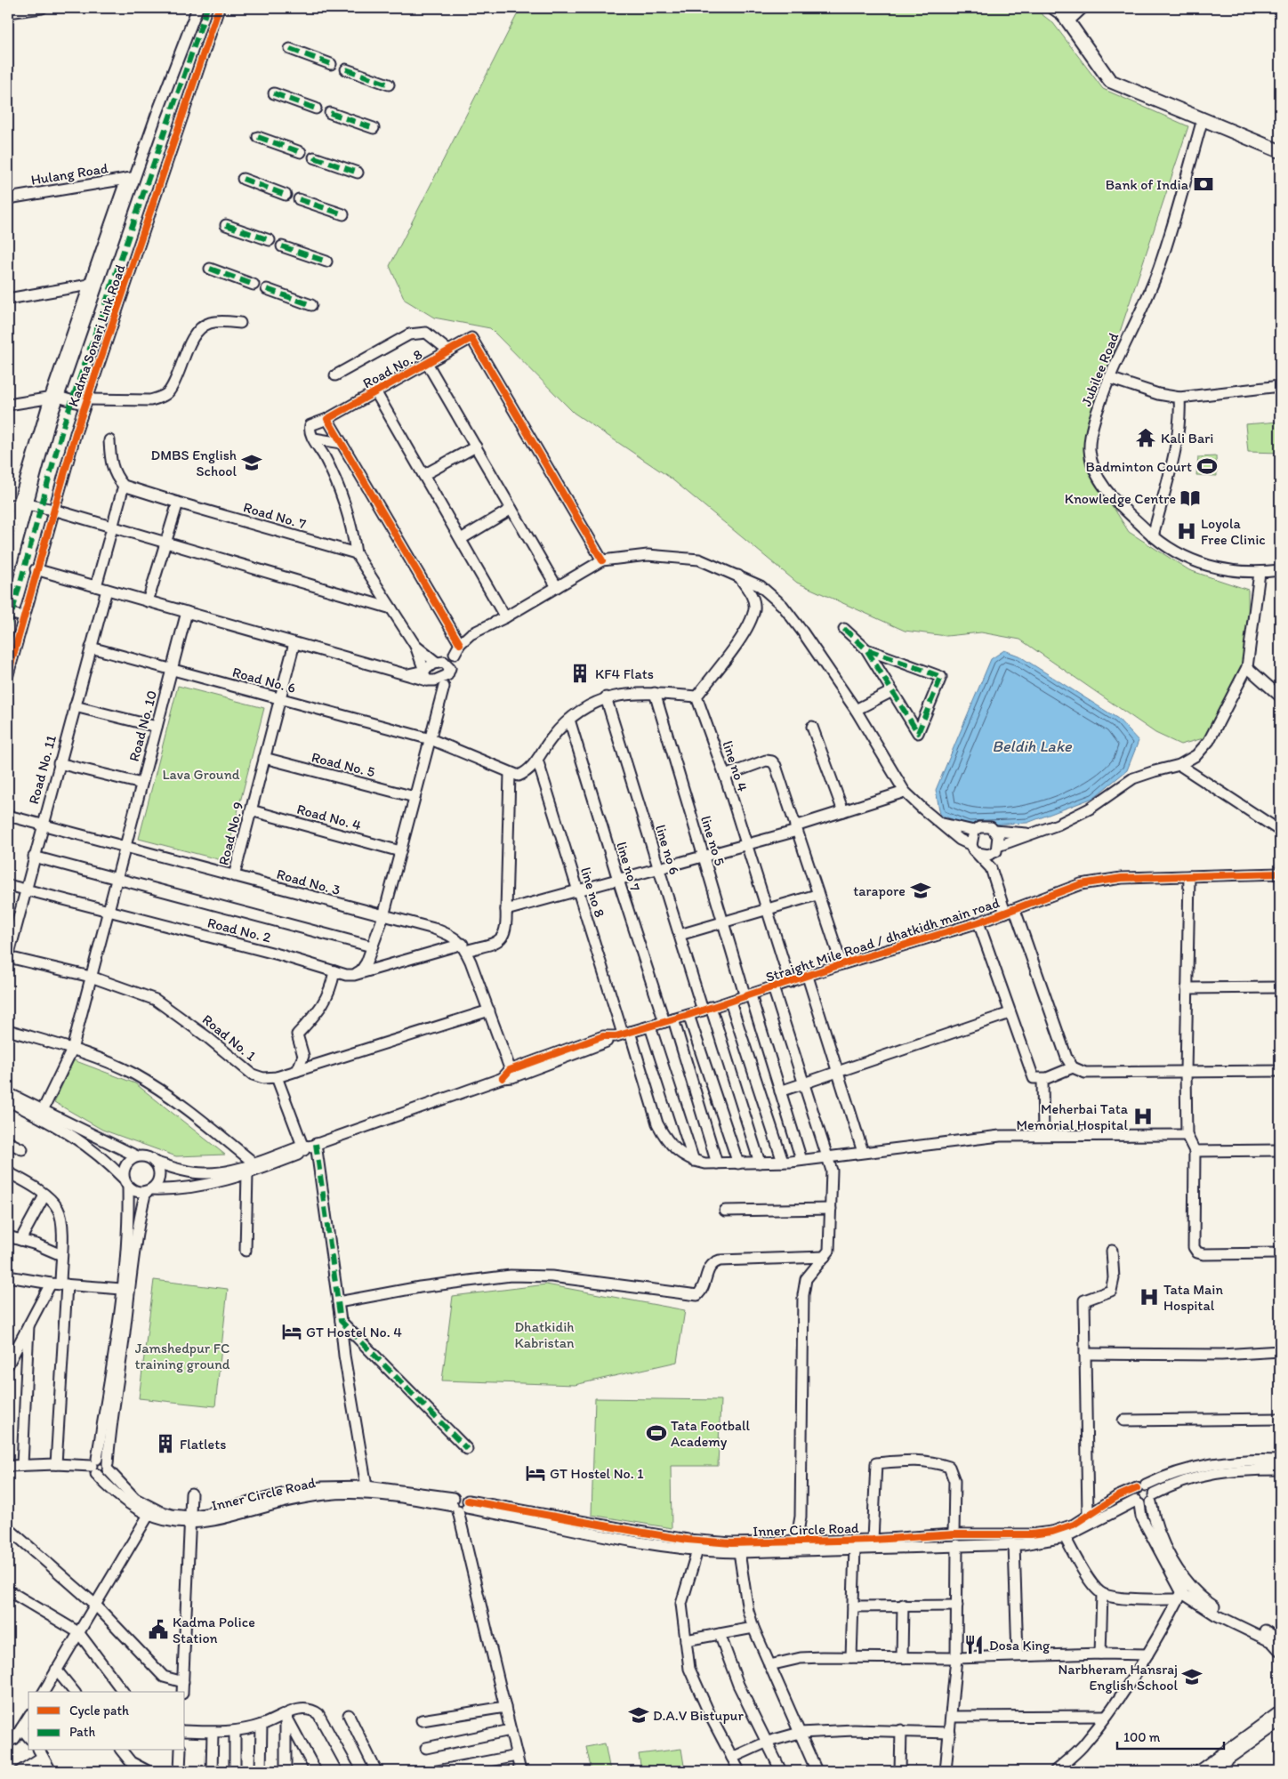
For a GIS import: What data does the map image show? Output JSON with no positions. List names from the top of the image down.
{
  "streets": {
    "street": [
      "Hulang Road",
      "Kadma Sonari Link Road",
      "Road No. 8",
      "Jubilee Road",
      "Road No. 7",
      "Road No. 6",
      "Road No. 10",
      "Road No. 5",
      "line no 4",
      "Road No. 11",
      "Road No. 4",
      "Road No. 9",
      "line no 5",
      "line no 6",
      "line no 7",
      "Road No. 3",
      "line no 8",
      "Road No. 2",
      "Straight Mile Road / dhatkidh main road",
      "Road No. 1",
      "Inner Circle Road"
    ]
  },
  "crossings": [
    ["Hulang Road", "Kadma Sonari Link Road"],
    ["Road No. 6", "Road No. 10"],
    ["Road No. 6", "Road No. 11"],
    ["Road No. 6", "Road No. 9"],
    ["Road No. 6", "Road No. 2"],
    ["Road No. 10", "Road No. 3"],
    ["Road No. 10", "Road No. 2"],
    ["Road No. 10", "Road No. 1"],
    ["Road No. 5", "Road No. 9"],
    ["line no 4", "Straight Mile Road / dhatkidh main road"],
    ["Road No. 11", "Road No. 3"],
    ["Road No. 11", "Road No. 2"],
    ["Road No. 11", "Road No. 1"],
    ["Road No. 4", "Road No. 9"],
    ["Road No. 9", "Road No. 3"],
    ["line no 5", "Straight Mile Road / dhatkidh main road"],
    ["line no 6", "Straight Mile Road / dhatkidh main road"],
    ["line no 7", "Straight Mile Road / dhatkidh main road"],
    ["Road No. 3", "Road No. 2"],
    ["line no 8", "Straight Mile Road / dhatkidh main road"]
  ],
  "water": ["Beldih Lake"],
  "parks": ["Lava Ground", "Dhatkidih Kabristan", "Jamshedpur FC training ground"],
  "places": {
    "bank": ["Bank of India"],
    "temple": ["Kali Bari"],
    "school or university": [
      "DMBS English School",
      "tarapore",
      "Narbheram Hansraj English School",
      "D.A.V Bistupur"
    ],
    "sports": ["Badminton Court", "Tata Football Academy"],
    "library": ["Knowledge Centre"],
    "hospital": ["Loyola Free Clinic", "Meherbai Tata Memorial Hospital", "Tata Main Hospital"],
    "building": ["KF4 Flats", "Flatlets"],
    "hotel": ["GT Hostel No. 4", "GT Hostel No. 1"],
    "public building": ["Kadma Police Station"],
    "restaurant": ["Dosa King"]
  },
  "legend": ["Cycle path", "Path"],
  "scale_bar": "100 m"
}
